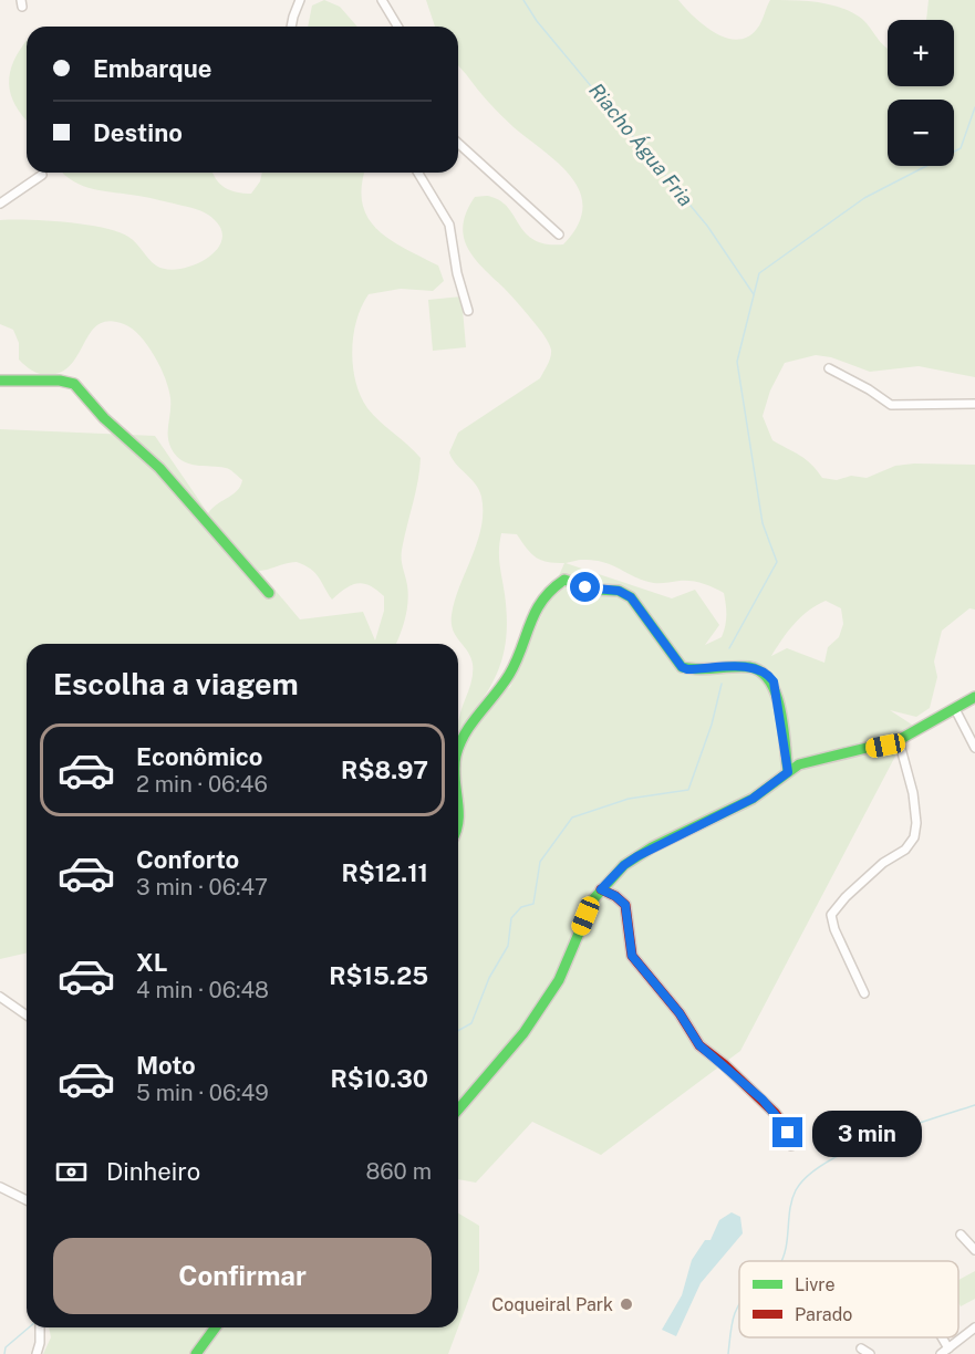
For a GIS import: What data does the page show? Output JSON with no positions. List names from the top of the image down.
{
  "water": ["Riacho Água Fria"],
  "places": ["Coqueiral Park"],
  "legend": ["Livre", "Parado"],
  "page": {
    "map_buttons": ["+", "−"],
    "banner": ["Embarque", "Destino"],
    "heading": "Escolha a viagem",
    "list": [
      {
        "name": "Econômico",
        "note": "2 min · 06:46",
        "value": "R$8.97"
      },
      {
        "name": "Conforto",
        "note": "3 min · 06:47",
        "value": "R$12.11"
      },
      {
        "name": "XL",
        "note": "4 min · 06:48",
        "value": "R$15.25"
      },
      {
        "name": "Moto",
        "note": "5 min · 06:49",
        "value": "R$10.30"
      }
    ],
    "bubble": "3 min",
    "pay": ["Dinheiro", "860 m"],
    "buttons": "Confirmar"
  }
}
